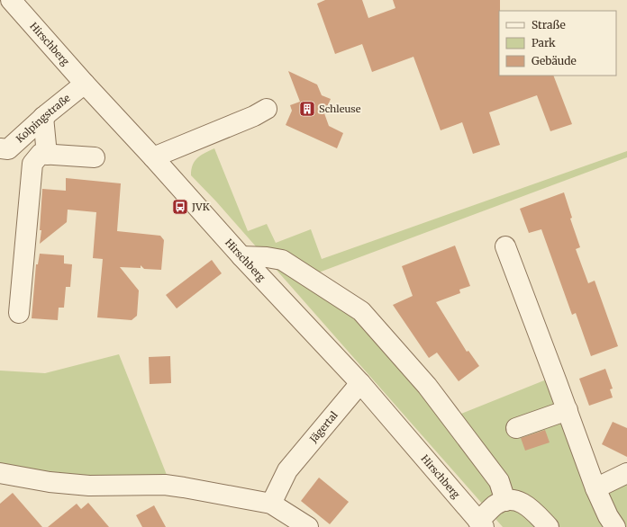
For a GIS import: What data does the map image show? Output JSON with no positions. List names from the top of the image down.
{
  "streets": {
    "street": ["Hirschberg", "Kolpingstraße", "Jägertal"]
  },
  "crossings": [
    ["Hirschberg", "Kolpingstraße"],
    ["Hirschberg", "Jägertal"]
  ],
  "places": {
    "building": ["Schleuse"],
    "bus stop": ["JVK"]
  },
  "legend": ["Straße", "Park", "Gebäude"]
}
